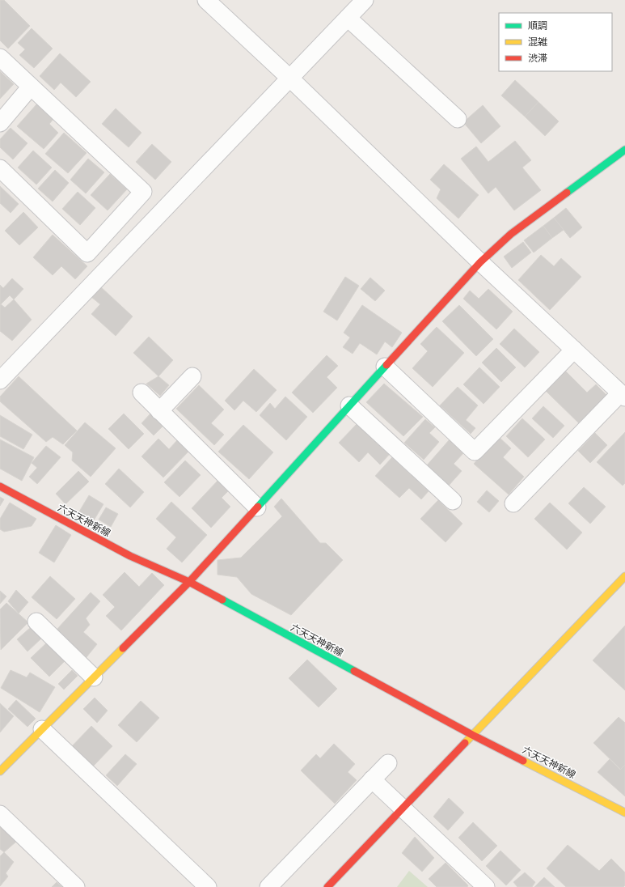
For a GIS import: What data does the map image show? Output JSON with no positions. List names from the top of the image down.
{
  "streets": {
    "street": ["六天天神新線"]
  },
  "legend": ["順調", "混雑", "渋滞"]
}
